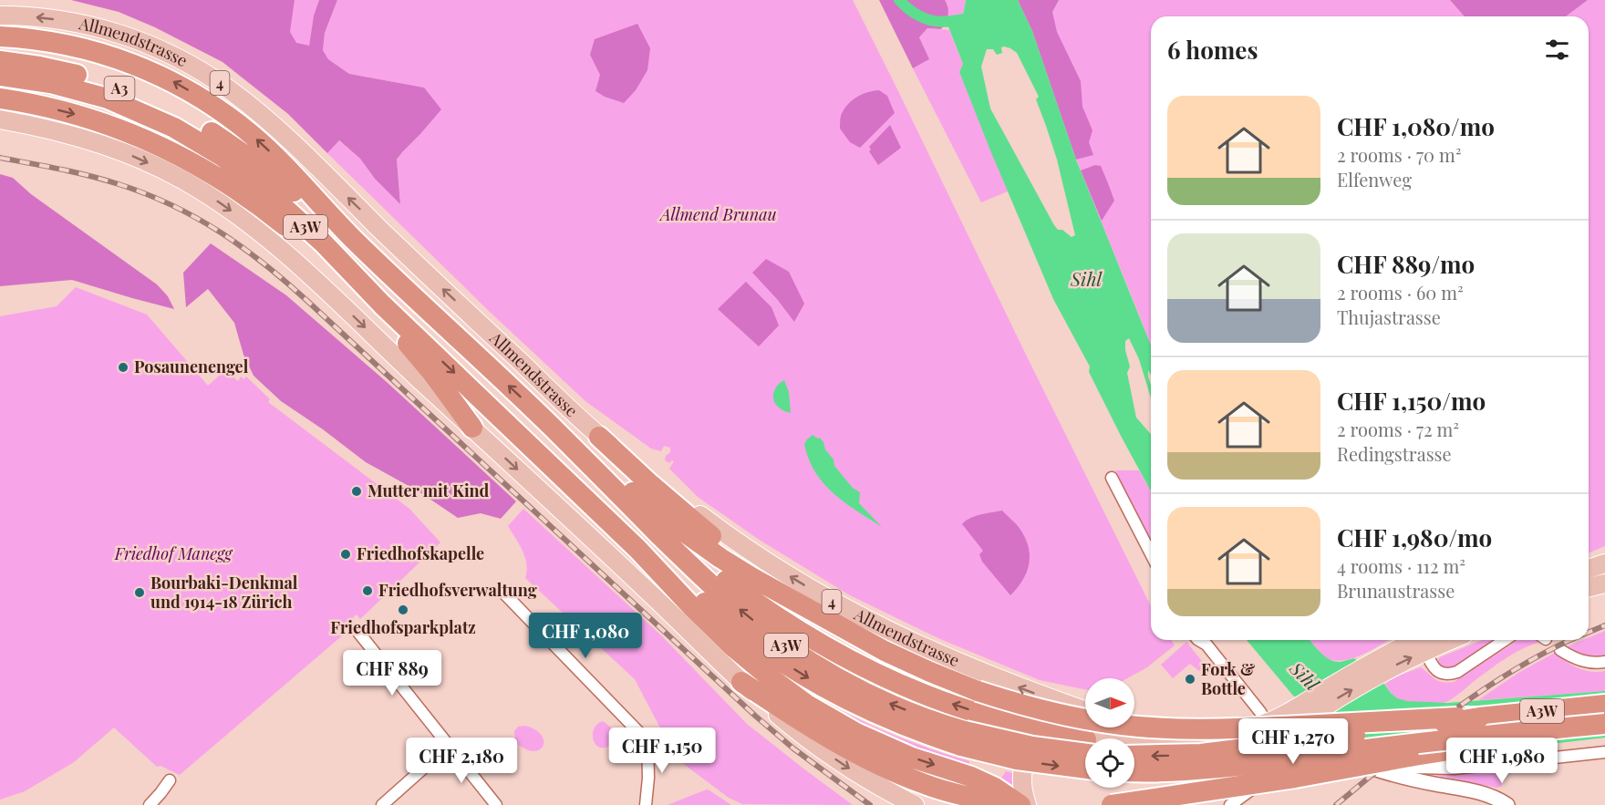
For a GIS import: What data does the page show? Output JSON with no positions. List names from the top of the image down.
{
  "streets": {
    "highway": ["A3", "A3W"],
    "main road": ["Allmendstrasse", "4"]
  },
  "crossings": [
    ["A3", "A3W"]
  ],
  "water": ["Sihl"],
  "parks": ["Allmend Brunau", "Friedhof Manegg"],
  "places": [
    "Posaunenengel",
    "Mutter mit Kind",
    "Friedhofskapelle",
    "Friedhofsverwaltung",
    "Bourbaki-Denkmal und 1914-18 Zürich",
    "Friedhofsparkplatz",
    "Fork & Bottle"
  ],
  "north": "right",
  "page": {
    "heading": "6 homes",
    "list": [
      {
        "name": "CHF 1,080/mo",
        "note": "2 rooms · 70 m² · Elfenweg"
      },
      {
        "name": "CHF 889/mo",
        "note": "2 rooms · 60 m² · Thujastrasse"
      },
      {
        "name": "CHF 1,150/mo",
        "note": "2 rooms · 72 m² · Redingstrasse"
      },
      {
        "name": "CHF 1,980/mo",
        "note": "4 rooms · 112 m² · Brunaustrasse"
      }
    ],
    "price": [
      "CHF 1,080",
      "CHF 889",
      "CHF 1,270",
      "CHF 1,150",
      "CHF 2,180",
      "CHF 1,980"
    ]
  }
}
